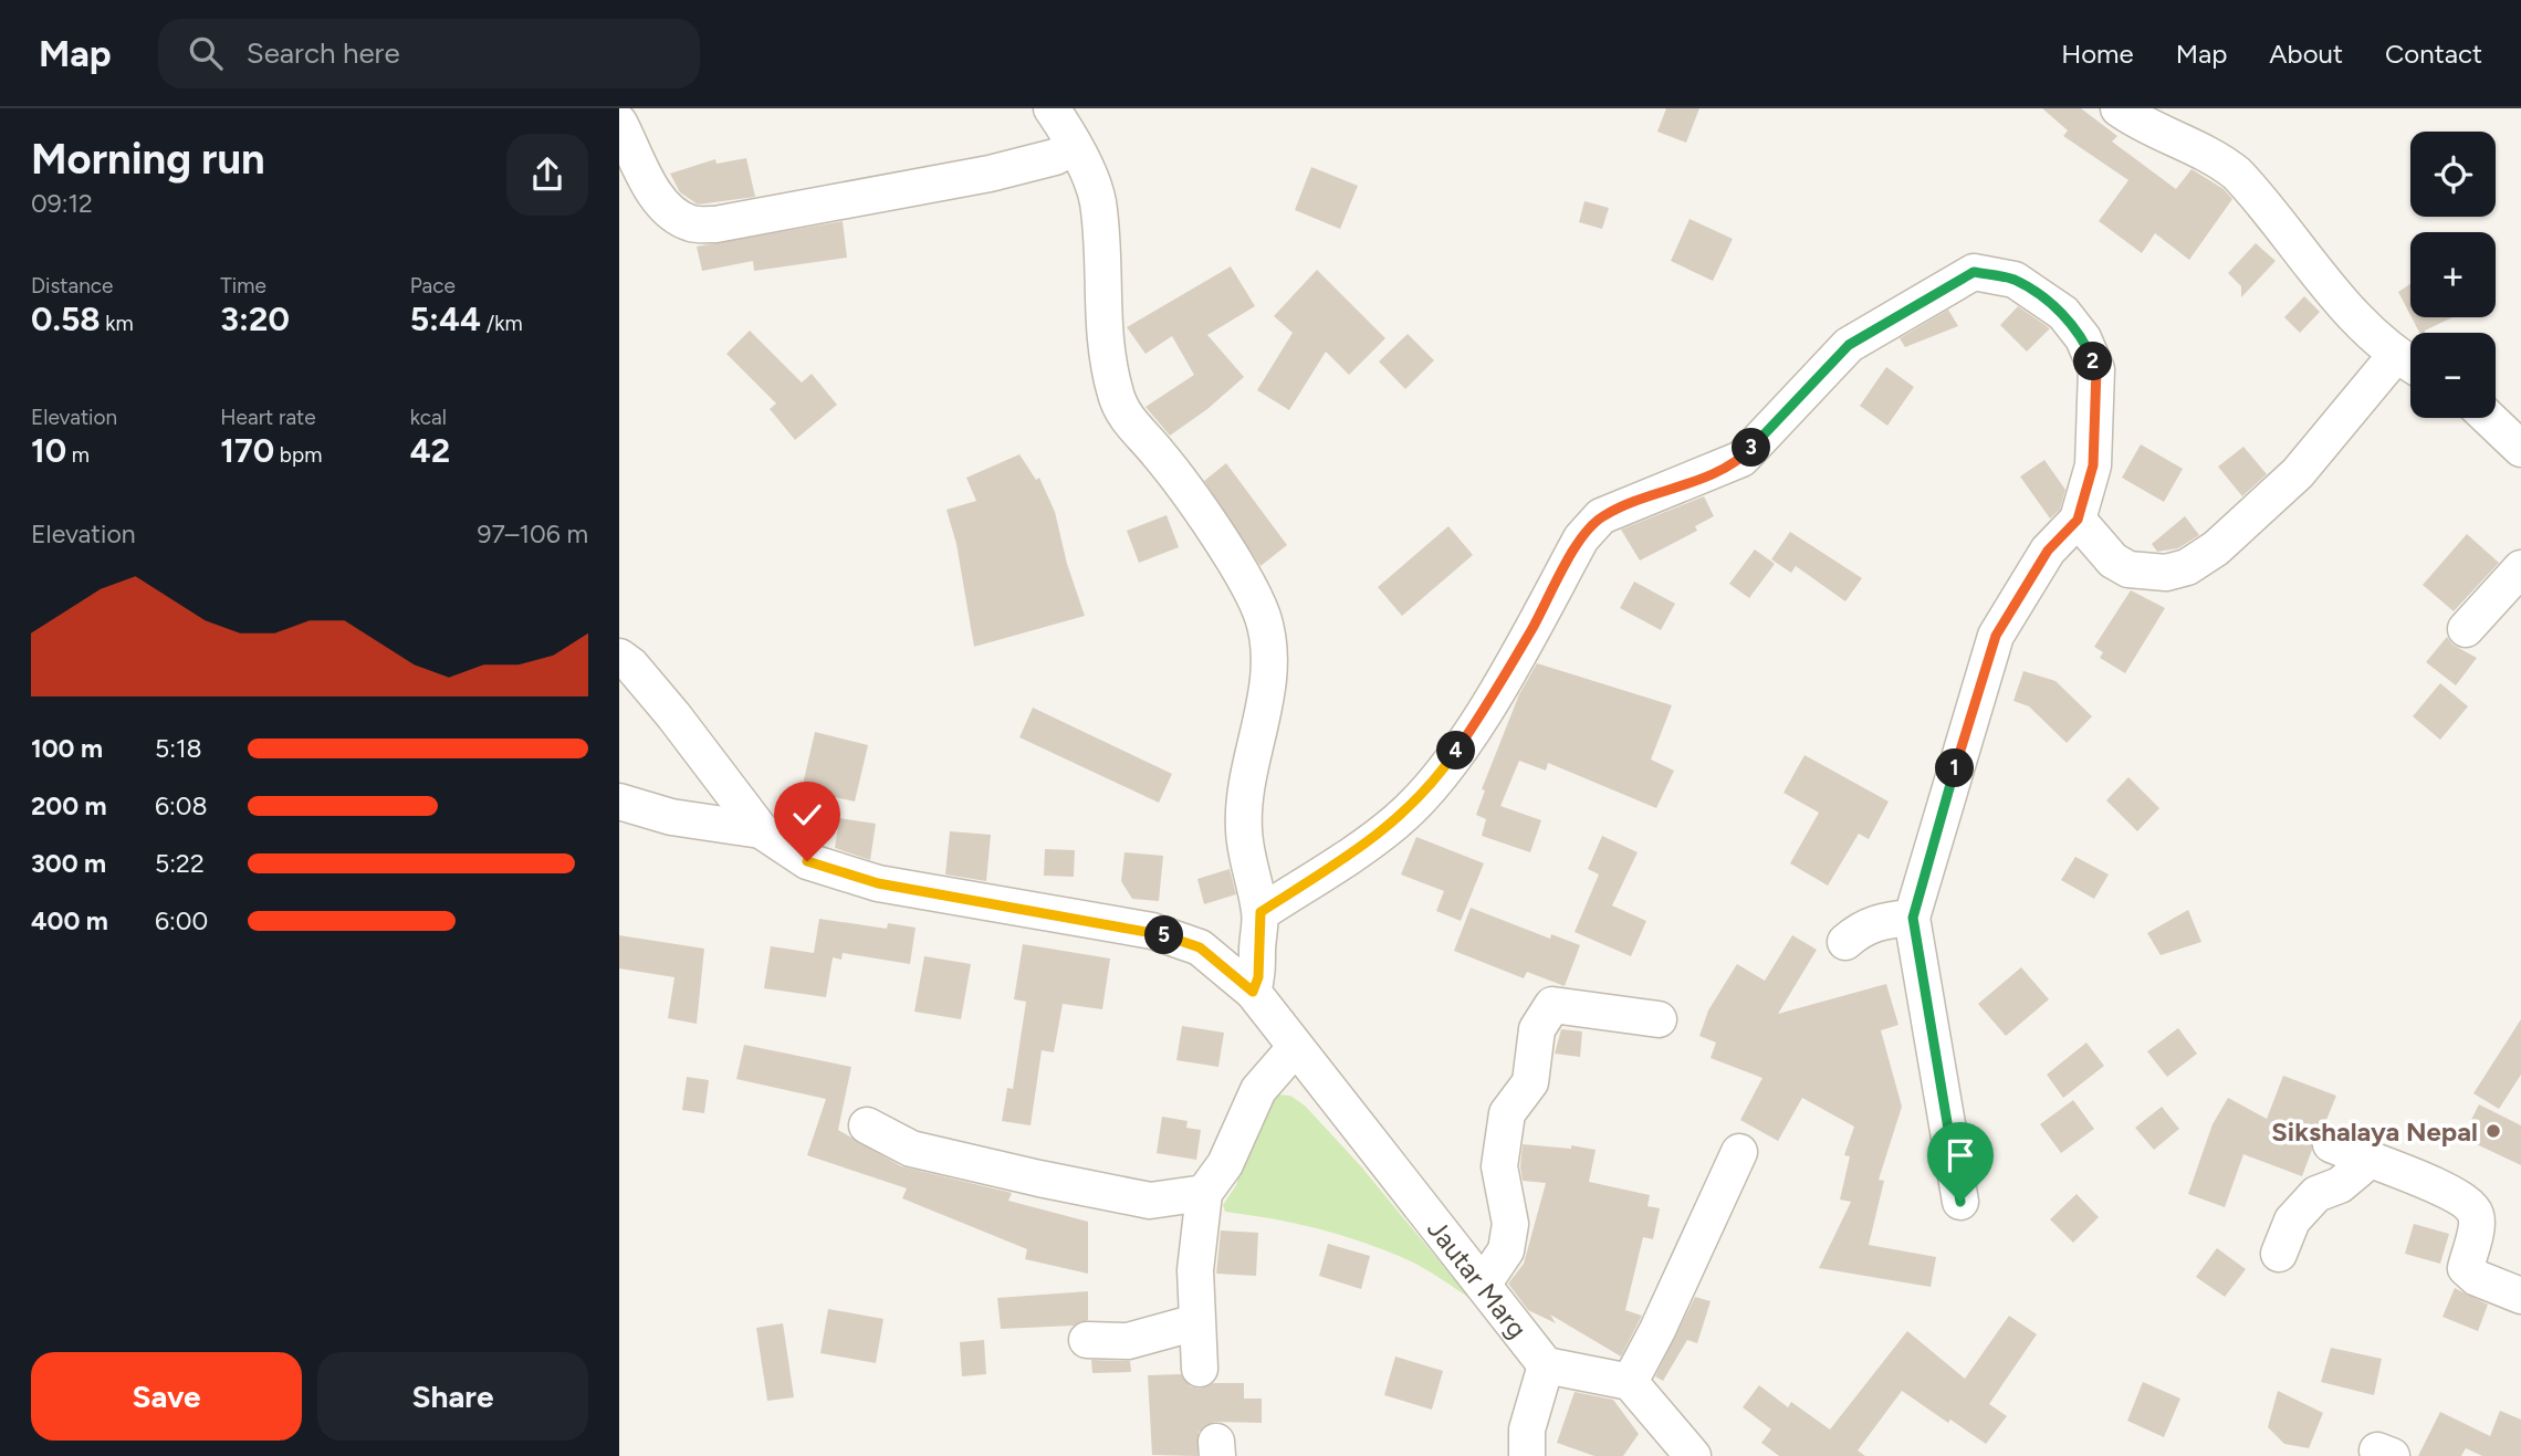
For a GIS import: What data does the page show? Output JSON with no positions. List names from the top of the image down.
{
  "streets": {
    "street": ["Jautar Marg"]
  },
  "places": ["Sikshalaya Nepal"],
  "page": {
    "header": "Map",
    "search": "Search here",
    "nav": [
      "Home",
      "Map",
      "About",
      "Contact"
    ],
    "heading": ["Morning run", "09:12"],
    "map_buttons": ["+", "−"],
    "stats": [
      ["Distance", "0.58 km"],
      ["Time", "3:20"],
      ["Pace", "5:44 /km"],
      ["Elevation", "10 m"],
      ["Heart rate", "170 bpm"],
      ["kcal", "42"]
    ],
    "pins": [
      "2",
      "3",
      "4",
      "1",
      "5"
    ],
    "chart": ["Elevation", "97–106 m"],
    "list": [
      {
        "name": "100 m",
        "note": "5:18"
      },
      {
        "name": "200 m",
        "note": "6:08"
      },
      {
        "name": "300 m",
        "note": "5:22"
      },
      {
        "name": "400 m",
        "note": "6:00"
      }
    ],
    "buttons": ["Save", "Share"]
  }
}
